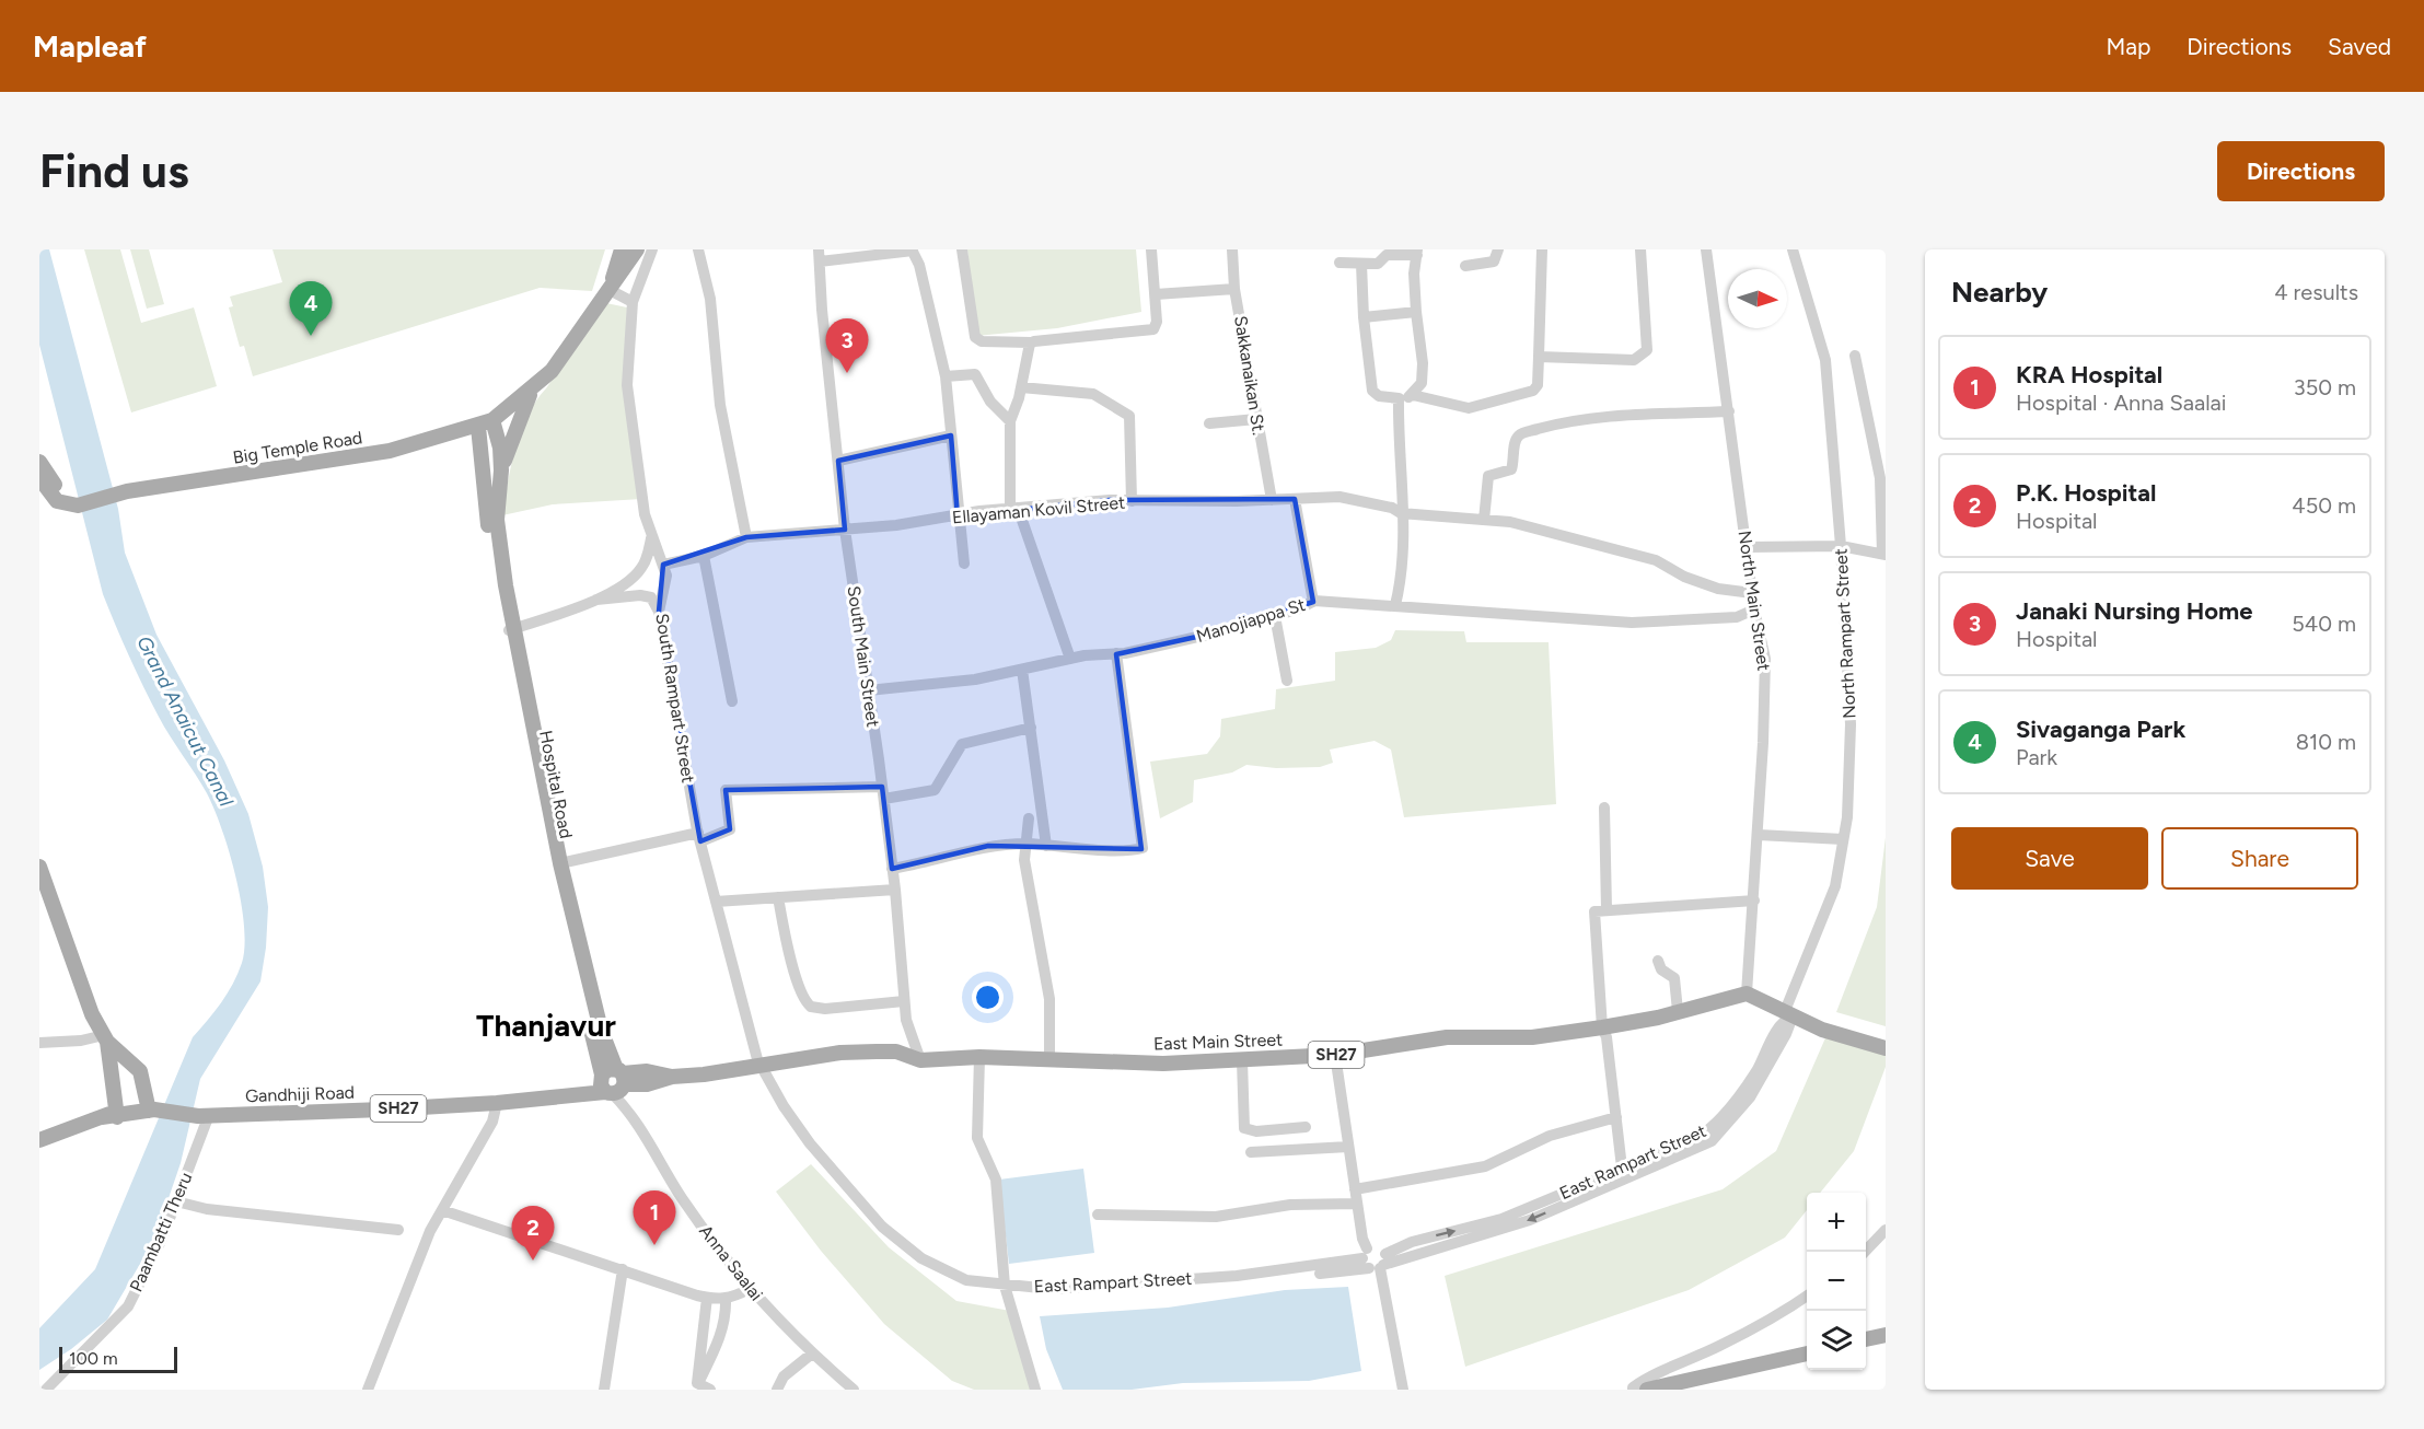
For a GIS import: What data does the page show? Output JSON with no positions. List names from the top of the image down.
{
  "streets": {
    "main road": [
      "Big Temple Road",
      "Hospital Road",
      "East Main Street",
      "SH27",
      "Gandhiji Road"
    ],
    "street": [
      "Sakkanaikan St.",
      "Ellayaman Kovil Street",
      "North Main Street",
      "Manojiappa St",
      "North Rampart Street",
      "South Main Street",
      "South Rampart Street",
      "East Rampart Street",
      "Paambatti Theru",
      "Anna Saalai"
    ]
  },
  "crossings": [
    ["Sakkanaikan St.", "Ellayaman Kovil Street"],
    ["Big Temple Road", "Hospital Road"],
    ["Ellayaman Kovil Street", "North Main Street"],
    ["Ellayaman Kovil Street", "South Main Street"],
    ["Ellayaman Kovil Street", "South Rampart Street"],
    ["North Main Street", "Manojiappa St"],
    ["North Main Street", "East Main Street"],
    ["Manojiappa St", "South Main Street"],
    ["North Rampart Street", "East Rampart Street"],
    ["South Main Street", "East Main Street"],
    ["South Main Street", "SH27"],
    ["South Rampart Street", "SH27"],
    ["South Rampart Street", "East Rampart Street"],
    ["Hospital Road", "SH27"],
    ["Hospital Road", "Gandhiji Road"],
    ["Hospital Road", "Anna Saalai"],
    ["East Main Street", "SH27"],
    ["SH27", "Gandhiji Road"],
    ["SH27", "East Rampart Street"],
    ["SH27", "Paambatti Theru"],
    ["SH27", "Anna Saalai"],
    ["Gandhiji Road", "Paambatti Theru"],
    ["Gandhiji Road", "Anna Saalai"]
  ],
  "districts": ["Thanjavur"],
  "water": ["Grand Anaicut Canal"],
  "scale_bar": "100 m",
  "north": "right",
  "page": {
    "header": "Mapleaf",
    "nav": ["Map", "Directions", "Saved"],
    "buttons": [
      "Directions",
      ["Save", "Share"]
    ],
    "title": "Find us",
    "heading": ["Nearby", "4 results"],
    "pins": [
      "4",
      "3",
      "1",
      "2"
    ],
    "list": [
      {
        "mark": "1",
        "name": "KRA Hospital",
        "note": "Hospital · Anna Saalai",
        "value": "350 m"
      },
      {
        "mark": "2",
        "name": "P.K. Hospital",
        "note": "Hospital",
        "value": "450 m"
      },
      {
        "mark": "3",
        "name": "Janaki Nursing Home",
        "note": "Hospital",
        "value": "540 m"
      },
      {
        "mark": "4",
        "name": "Sivaganga Park",
        "note": "Park",
        "value": "810 m"
      }
    ],
    "map_buttons": ["+", "−"],
    "scale": "100 m"
  }
}
